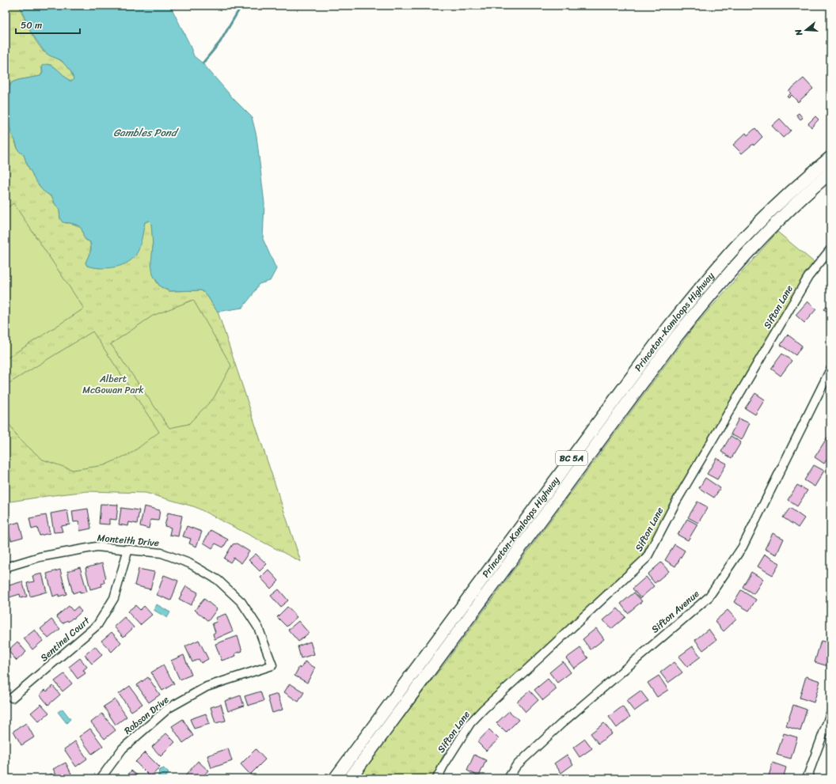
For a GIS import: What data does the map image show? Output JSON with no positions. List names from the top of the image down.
{
  "streets": {
    "main road": ["Princeton-Kamloops Highway", "BC 5A"],
    "street": [
      "Sifton Lane",
      "Monteith Drive",
      "Sifton Avenue",
      "Sentinel Court",
      "Robson Drive"
    ]
  },
  "crossings": [
    ["Monteith Drive", "Sentinel Court"],
    ["Monteith Drive", "Robson Drive"]
  ],
  "water": ["Gambles Pond"],
  "parks": ["Albert McGowan Park"],
  "scale_bar": "50 m",
  "north": "left"
}
